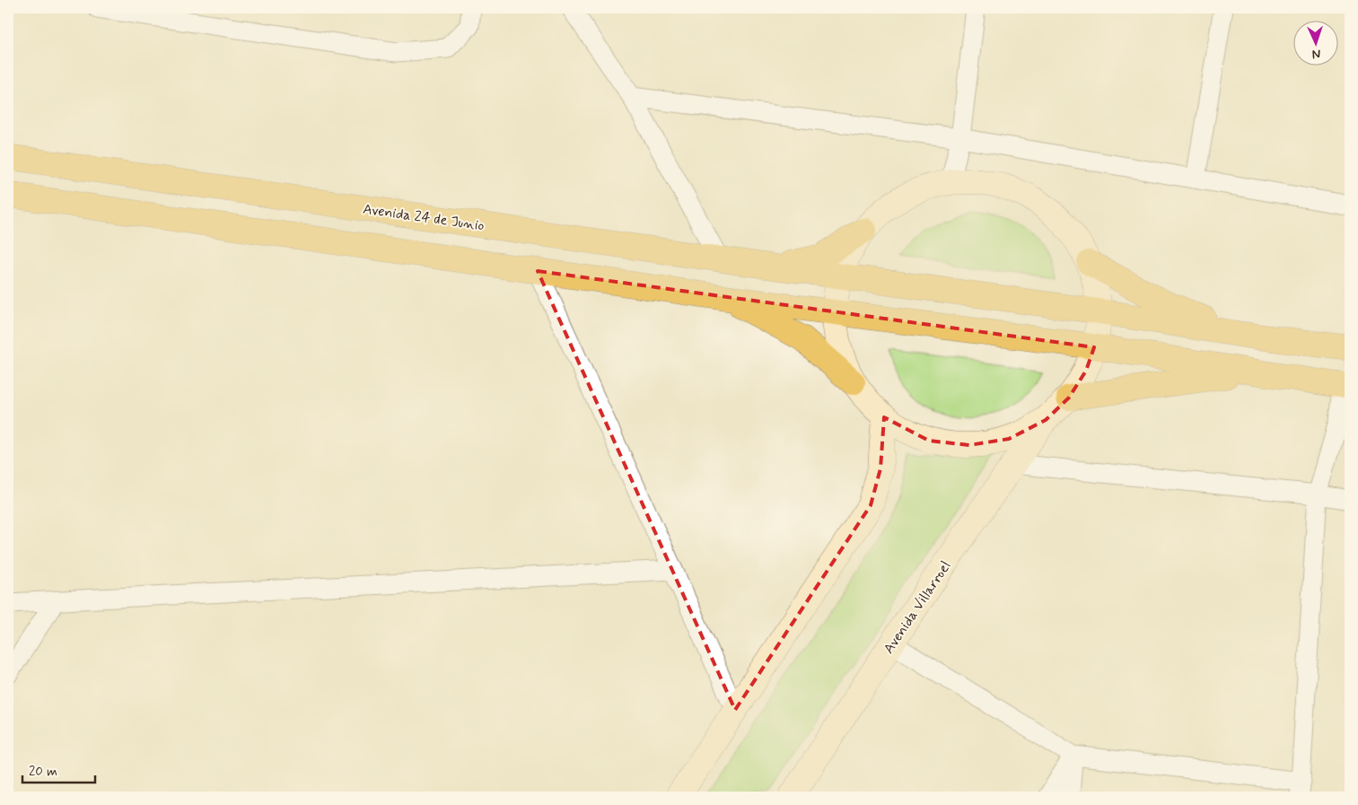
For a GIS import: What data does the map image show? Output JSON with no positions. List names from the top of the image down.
{
  "streets": {
    "highway": ["Avenida 24 de Junio"],
    "main road": ["Avenida Villarroel"]
  },
  "scale_bar": "20 m",
  "north": "bottom"
}
